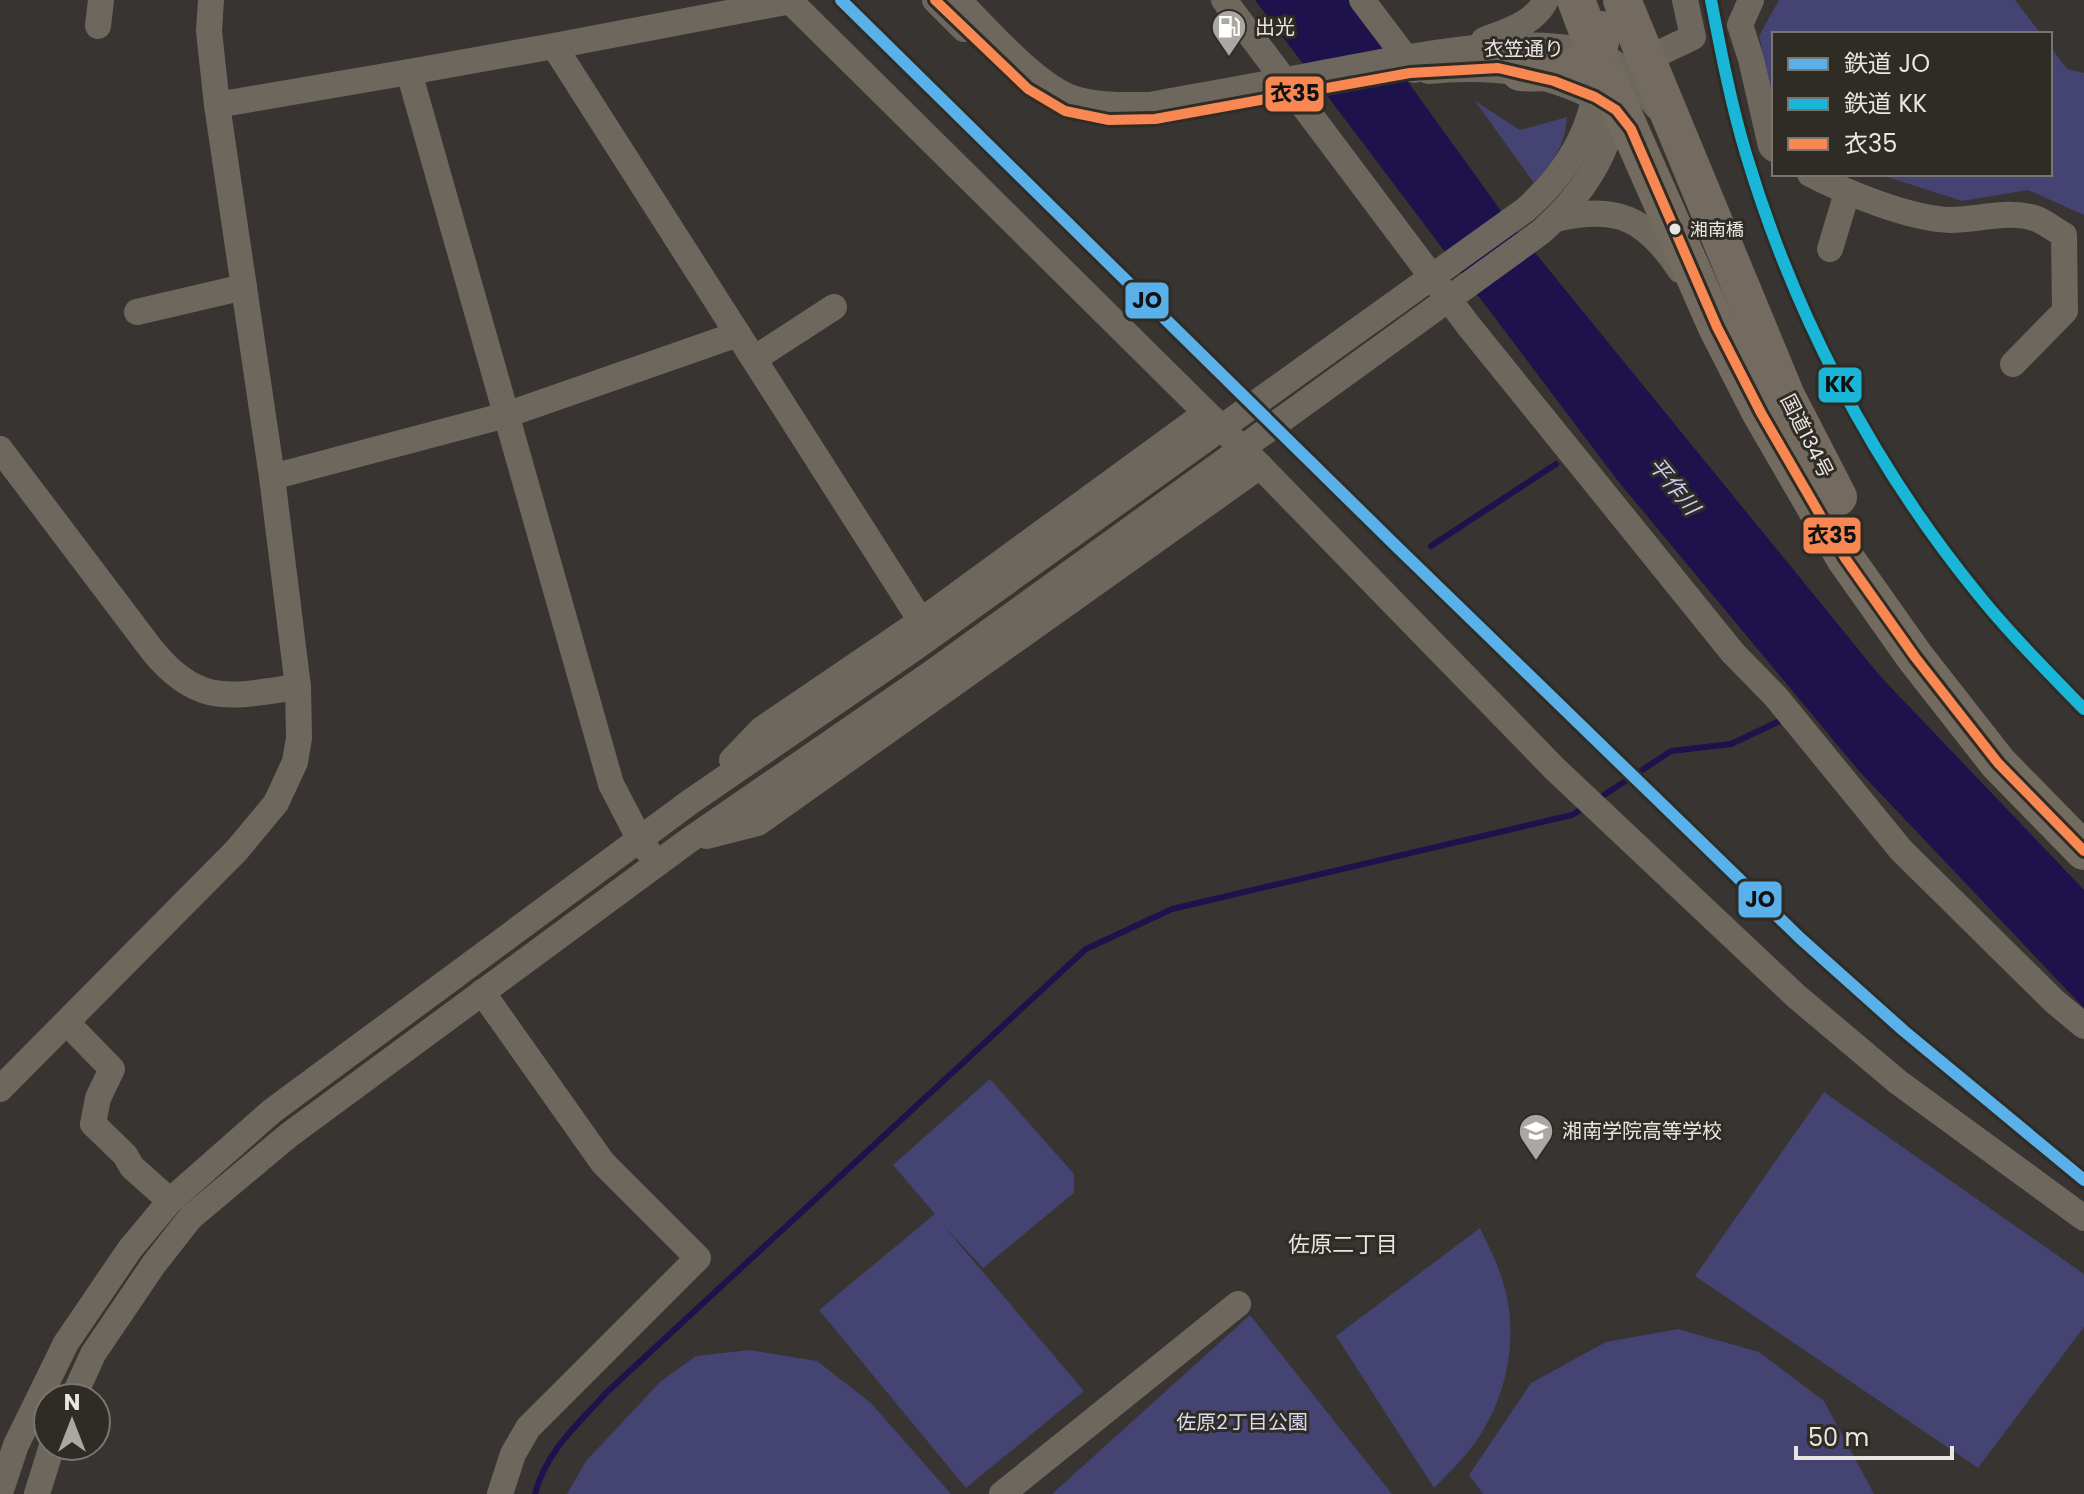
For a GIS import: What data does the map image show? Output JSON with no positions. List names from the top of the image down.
{
  "streets": {
    "highway": ["国道134号"],
    "street": ["衣笠通り"]
  },
  "crossings": [
    ["衣笠通り", "国道134号"]
  ],
  "districts": ["佐原二丁目"],
  "water": ["平作川"],
  "parks": ["佐原2丁目公園"],
  "places": {
    "fuel station": ["出光"],
    "other": ["湘南橋"],
    "school or university": ["湘南学院高等学校"]
  },
  "lines": ["rail line JO", "rail line KK", "transit line 衣35"],
  "legend": ["鉄道 JO", "鉄道 KK", "衣35"],
  "scale_bar": "50 m",
  "north": "top"
}
